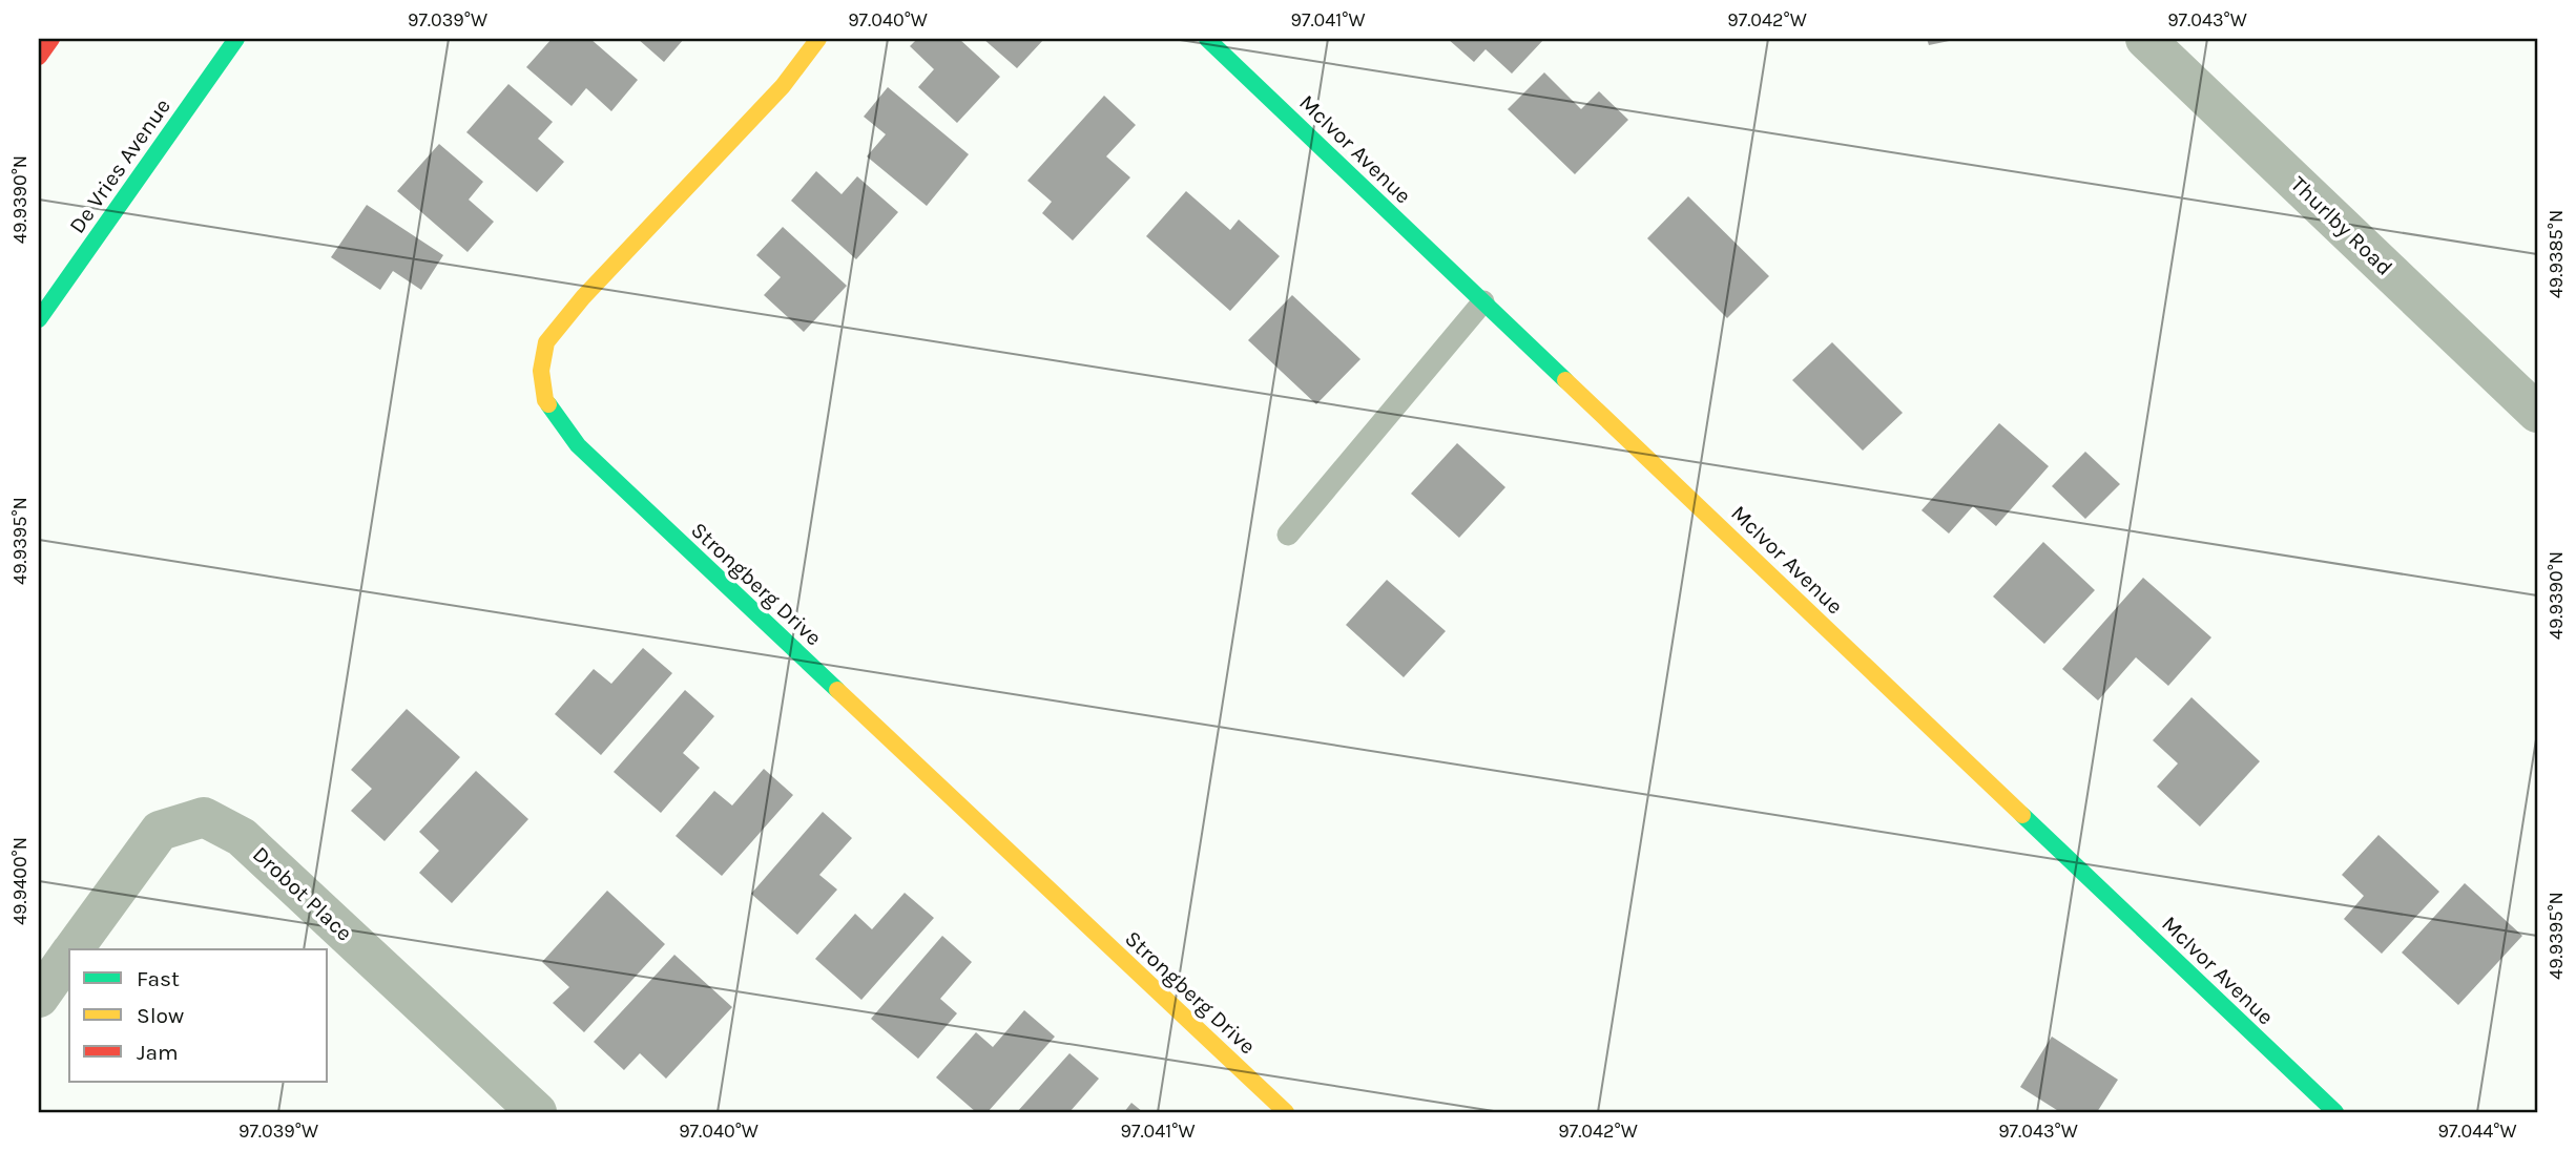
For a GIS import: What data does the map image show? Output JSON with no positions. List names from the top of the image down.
{
  "streets": {
    "street": [
      "McIvor Avenue",
      "De Vries Avenue",
      "Thurlby Road",
      "Strongberg Drive",
      "Drobot Place"
    ]
  },
  "legend": ["Fast", "Slow", "Jam"],
  "coordinates": [
    "97.039°W",
    "97.040°W",
    "97.041°W",
    "97.042°W",
    "97.043°W",
    "49.9390°N",
    "49.9385°N",
    "49.9395°N",
    "49.9400°N",
    "97.044°W"
  ]
}
